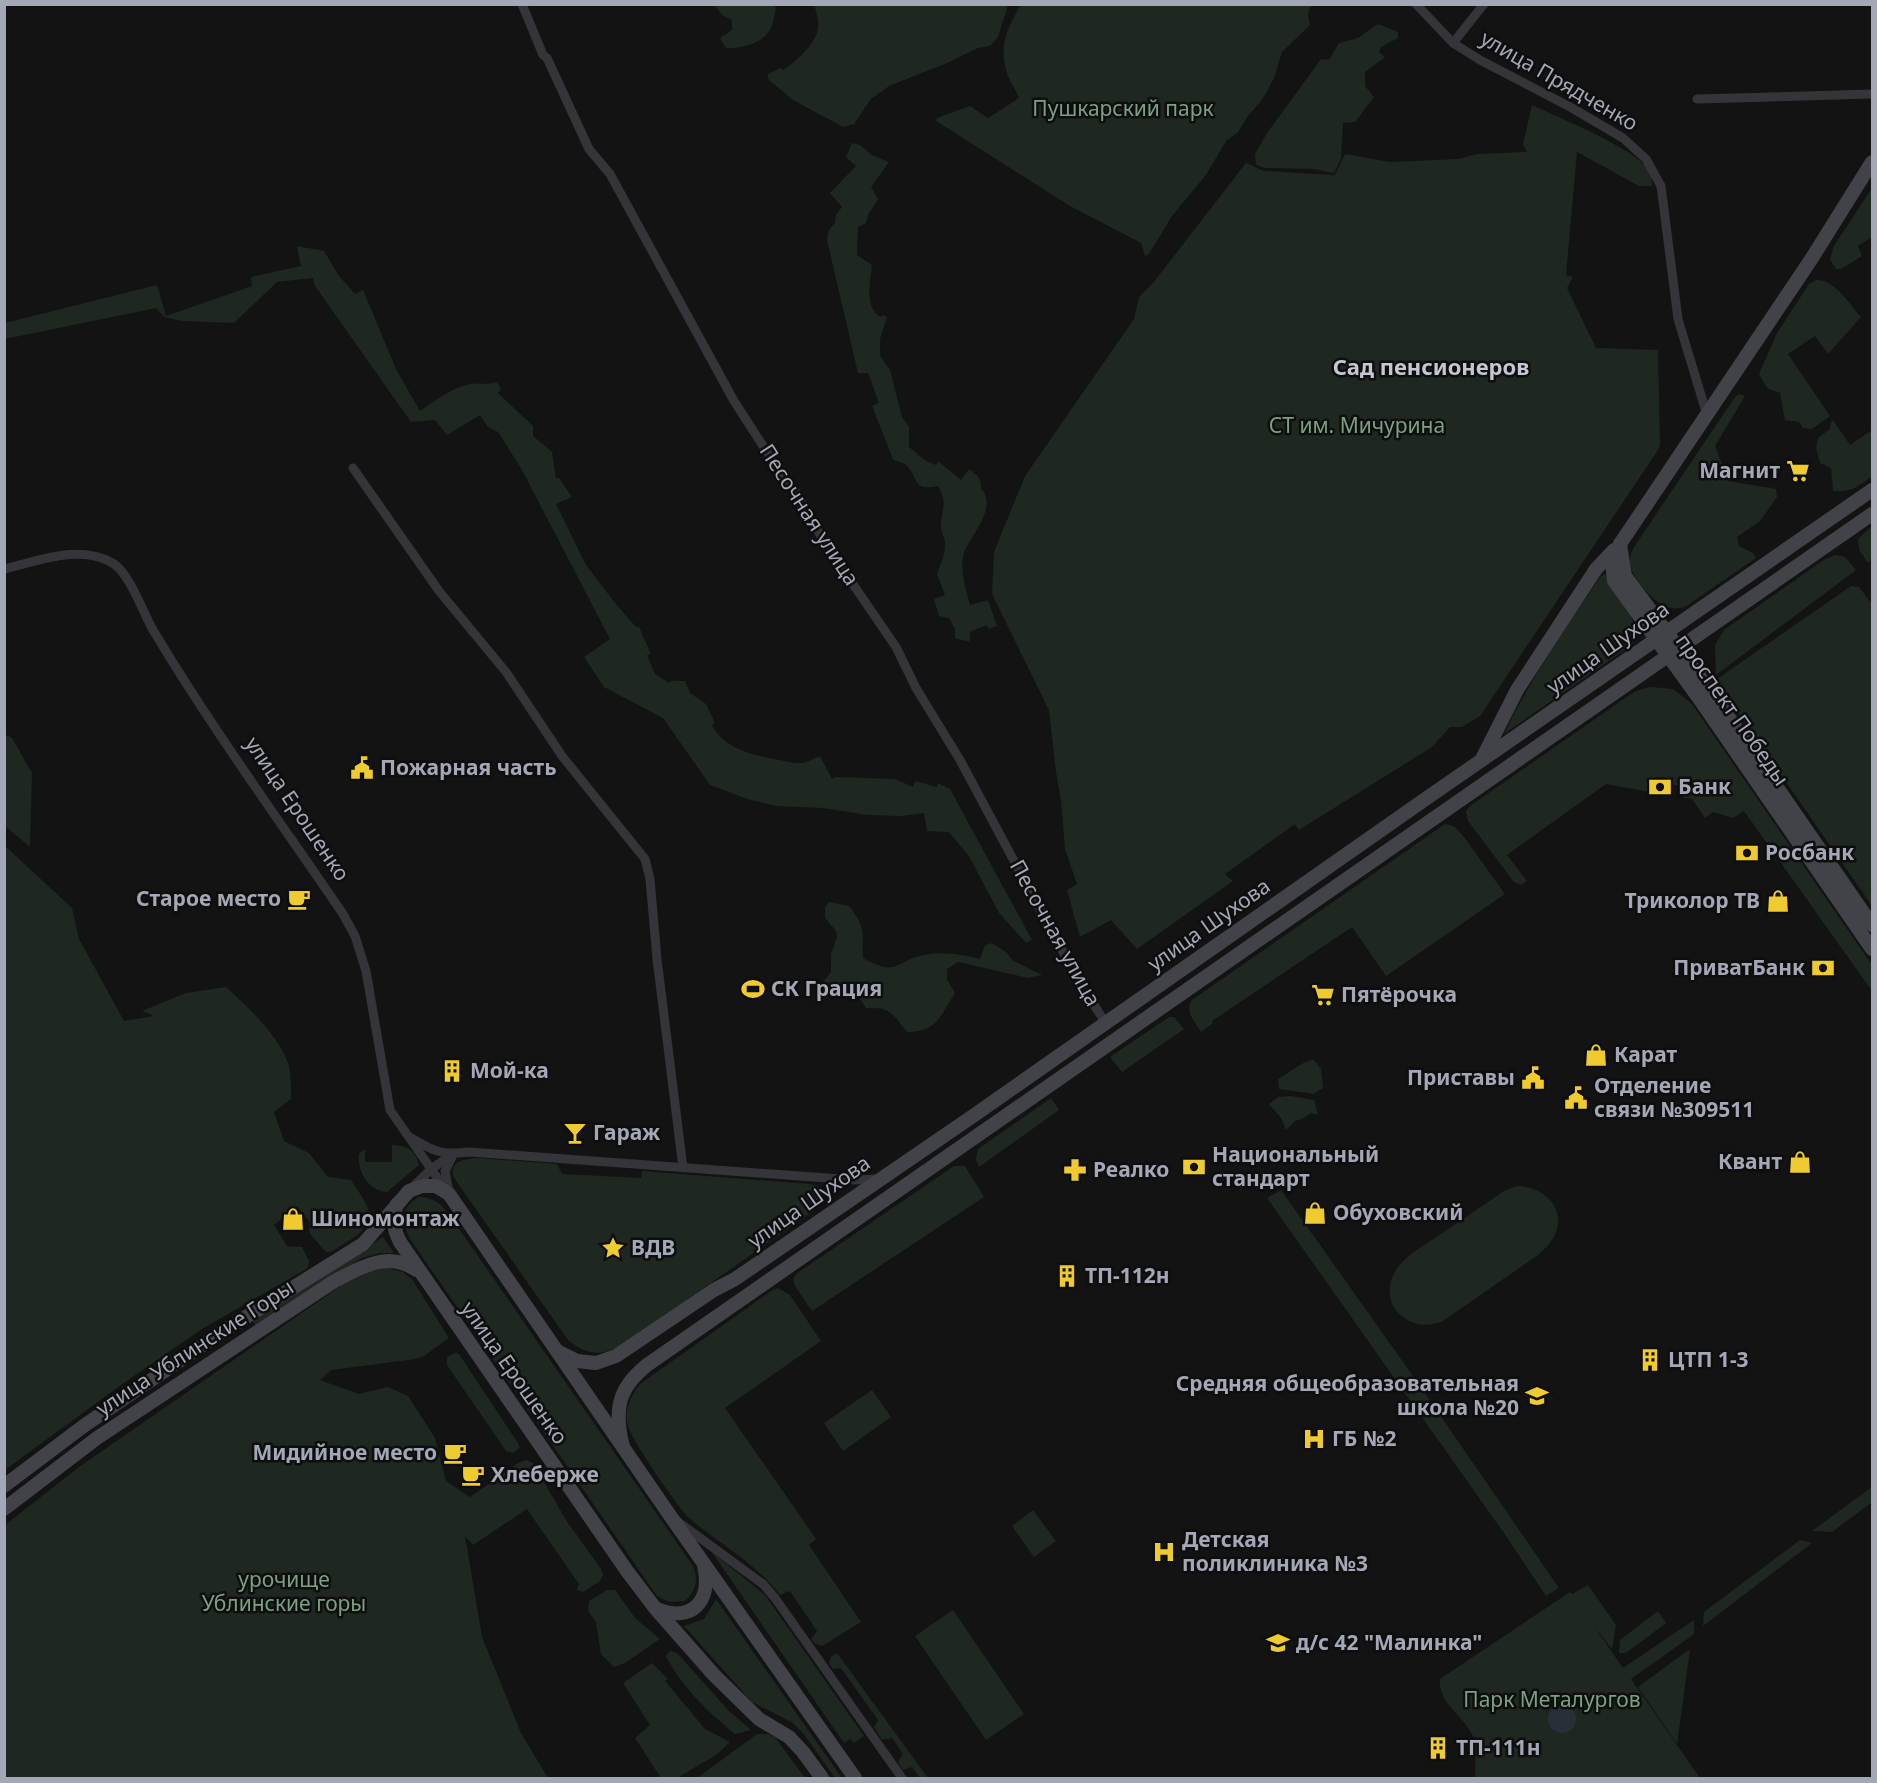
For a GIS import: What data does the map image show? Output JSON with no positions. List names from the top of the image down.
{
  "streets": {
    "main road": [
      "улица Шухова",
      "проспект Победы",
      "улица Ерошенко",
      "улица Ублинские Горы"
    ],
    "street": ["улица Прядченко", "Песочная улица"]
  },
  "crossings": [
    ["Песочная улица", "улица Шухова"],
    ["улица Шухова", "проспект Победы"],
    ["улица Шухова", "улица Ерошенко"],
    ["улица Ерошенко", "улица Ублинские Горы"]
  ],
  "districts": ["Сад пенсионеров"],
  "parks": [
    "Пушкарский парк",
    "СТ им. Мичурина",
    "урочище Ублинские горы",
    "Парк Металургов"
  ],
  "places": {
    "supermarket": ["Магнит", "Пятёрочка"],
    "public building": ["Пожарная часть", "Приставы", "Отделение связи №309511"],
    "bank": [
      "Банк",
      "Росбанк",
      "ПриватБанк",
      "Национальный стандарт"
    ],
    "cafe": ["Старое место", "Мидийное место", "Хлеберже"],
    "shop": [
      "Триколор ТВ",
      "Карат",
      "Квант",
      "Обуховский",
      "Шиномонтаж"
    ],
    "sports": ["СК Грация"],
    "building": [
      "Мой-ка",
      "ТП-112н",
      "ЦТП 1-3",
      "ТП-111н"
    ],
    "bar": ["Гараж"],
    "pharmacy": ["Реалко"],
    "place": ["ВДВ"],
    "school or university": ["Средняя общеобразовательная школа №20", "д/с 42 \"Малинка\""],
    "hospital": ["ГБ №2", "Детская поликлиника №3"]
  }
}
